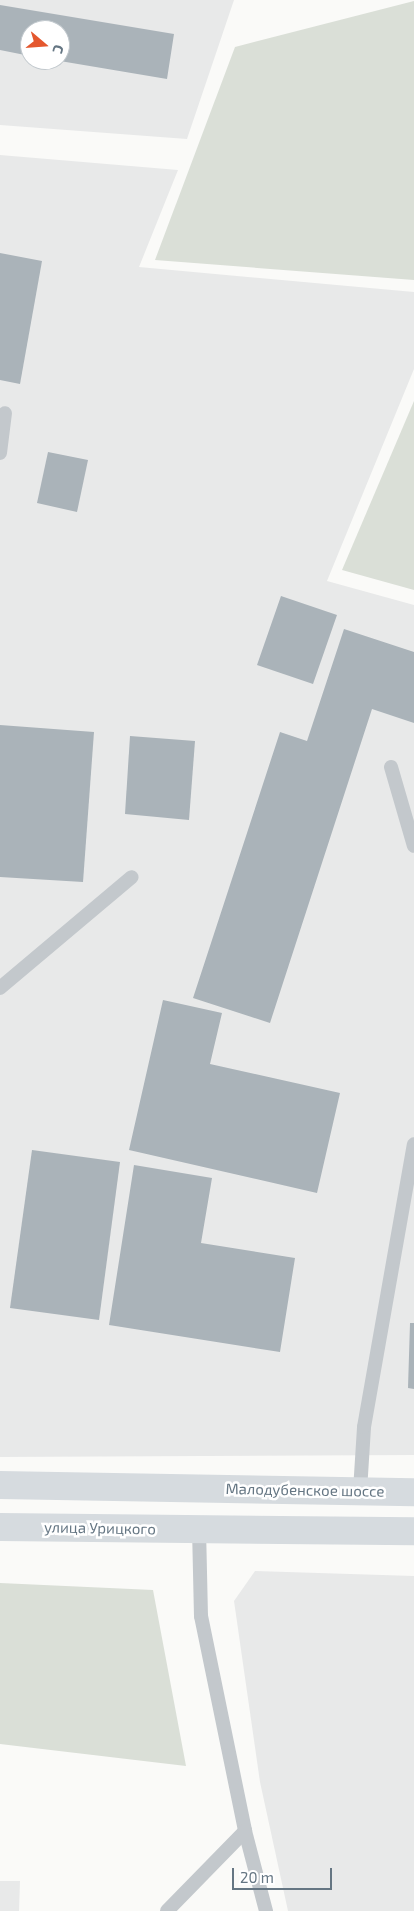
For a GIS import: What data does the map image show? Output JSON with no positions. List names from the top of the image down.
{
  "streets": {
    "highway": ["Малодубенское шоссе", "улица Урицкого"]
  },
  "scale_bar": "20 m",
  "north": "right"
}
